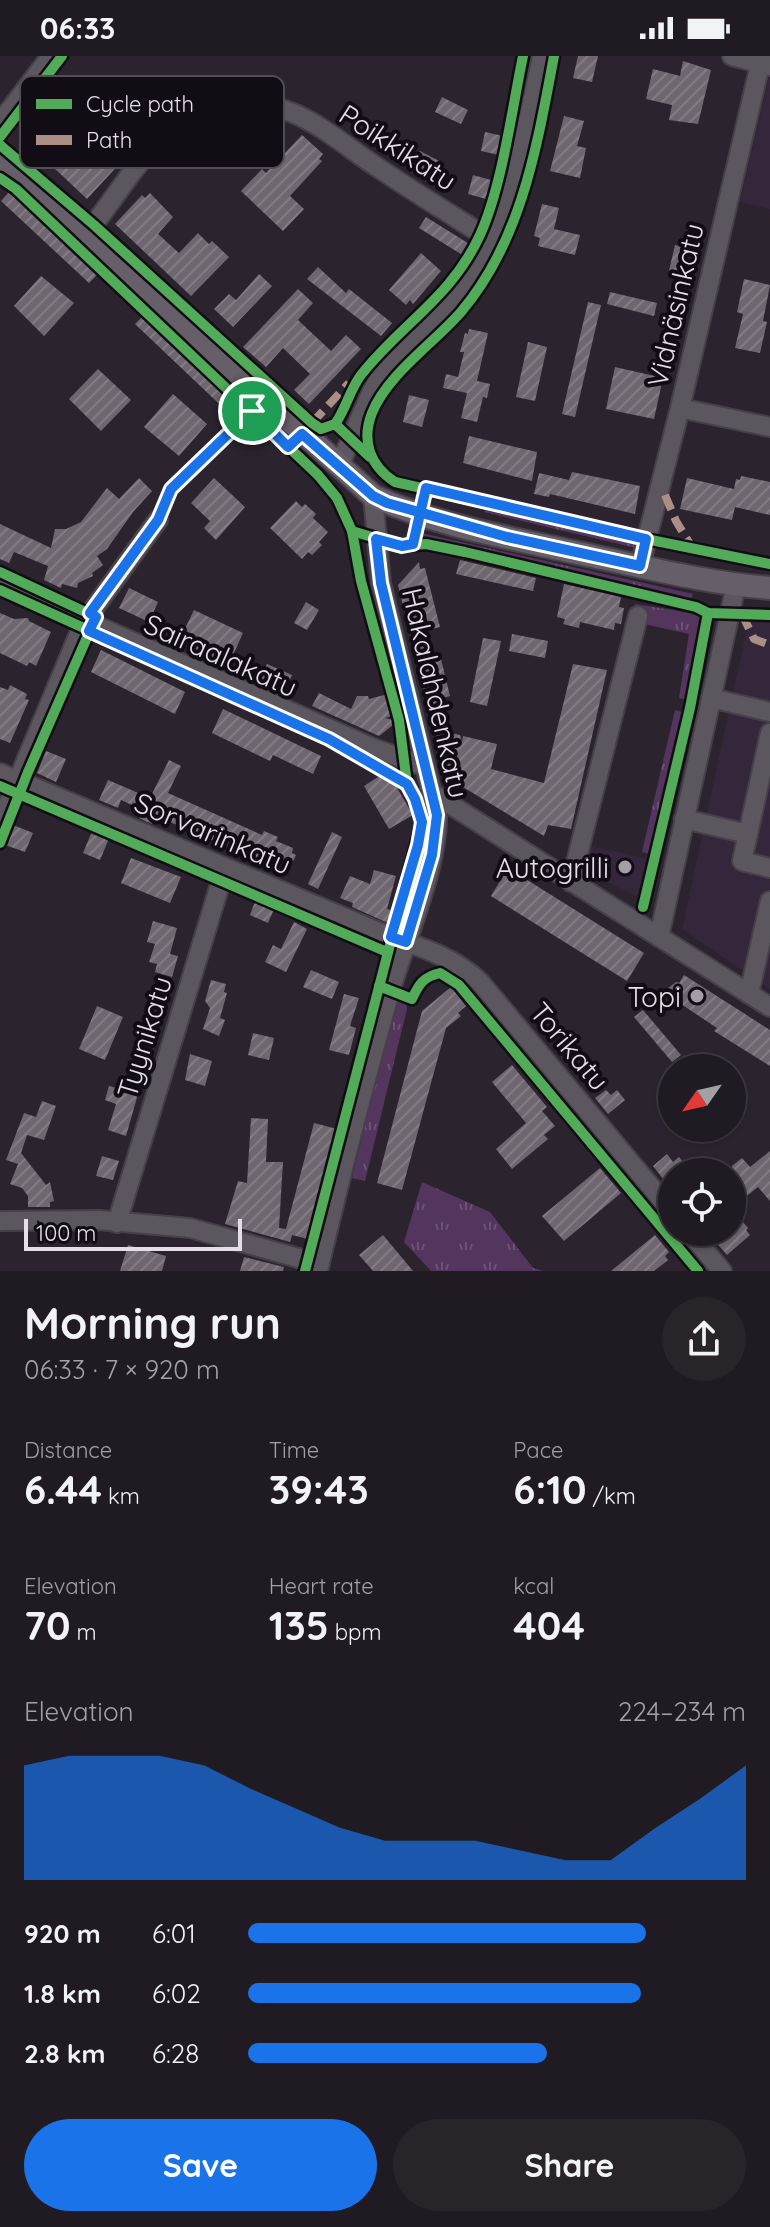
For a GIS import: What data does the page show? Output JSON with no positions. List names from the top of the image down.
{
  "streets": {
    "street": [
      "Poikkikatu",
      "Vidnäsinkatu",
      "Sairaalakatu",
      "Hakalahdenkatu",
      "Sorvarinkatu",
      "Tyynikatu",
      "Torikatu"
    ]
  },
  "crossings": [
    ["Sairaalakatu", "Hakalahdenkatu"],
    ["Hakalahdenkatu", "Sorvarinkatu"],
    ["Hakalahdenkatu", "Torikatu"],
    ["Sorvarinkatu", "Tyynikatu"],
    ["Sorvarinkatu", "Torikatu"]
  ],
  "places": ["Autogrilli", "Topi"],
  "legend": ["Cycle path", "Path"],
  "scale_bar": "100 m",
  "north": "bottom left",
  "page": {
    "status": "06:33",
    "scale": "100 m",
    "heading": ["Morning run", "06:33 · 7 × 920 m"],
    "stats": [
      ["Distance", "6.44 km"],
      ["Time", "39:43"],
      ["Pace", "6:10 /km"],
      ["Elevation", "70 m"],
      ["Heart rate", "135 bpm"],
      ["kcal", "404"]
    ],
    "chart": ["Elevation", "224–234 m"],
    "list": [
      {
        "name": "920 m",
        "note": "6:01"
      },
      {
        "name": "1.8 km",
        "note": "6:02"
      },
      {
        "name": "2.8 km",
        "note": "6:28"
      }
    ],
    "buttons": ["Save", "Share"]
  }
}
